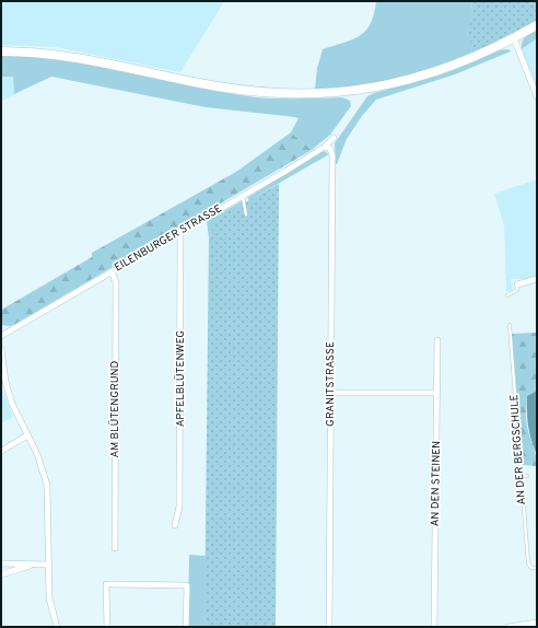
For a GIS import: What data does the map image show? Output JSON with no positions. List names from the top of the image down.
{
  "streets": {
    "street": [
      "EILENBURGER STRASSE",
      "APFELBLÜTENWEG",
      "GRANITSTRASSE",
      "AM BLÜTENGRUND",
      "AN DEN STEINEN"
    ],
    "lane": ["AN DER BERGSCHULE"]
  },
  "crossings": [
    ["EILENBURGER STRASSE", "APFELBLÜTENWEG"],
    ["EILENBURGER STRASSE", "GRANITSTRASSE"],
    ["EILENBURGER STRASSE", "AM BLÜTENGRUND"]
  ]
}
